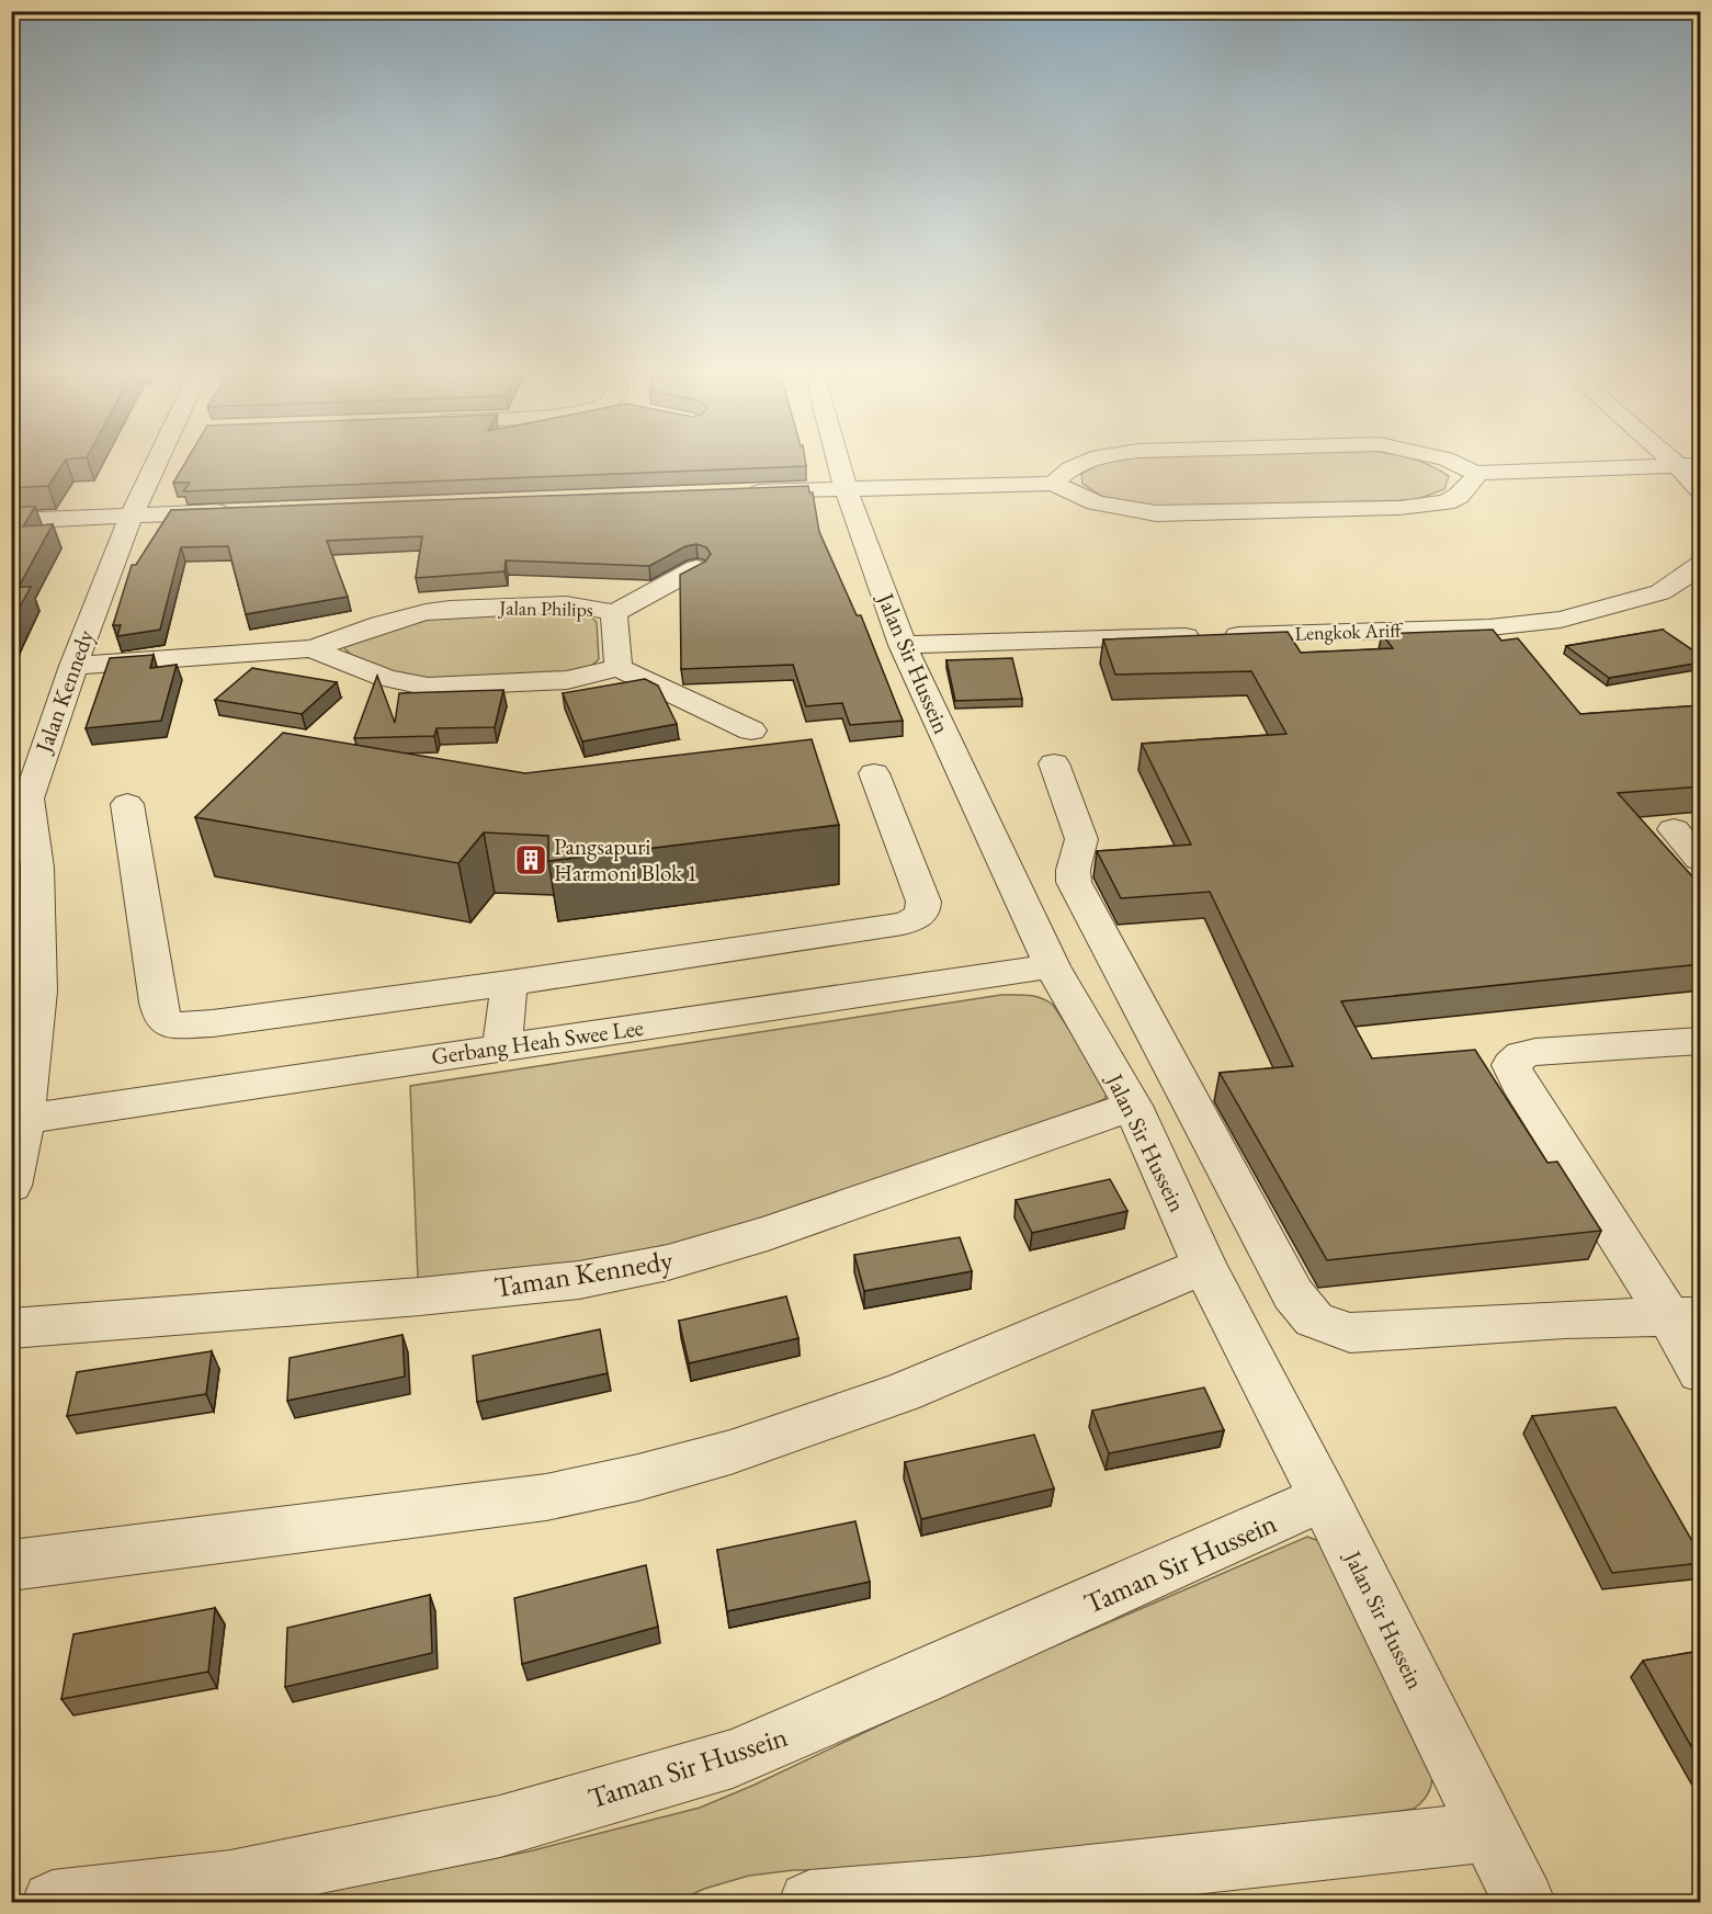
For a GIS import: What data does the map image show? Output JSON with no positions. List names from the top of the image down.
{
  "streets": {
    "street": [
      "Jalan Philips",
      "Lengkok Ariff",
      "Jalan Sir Hussein",
      "Jalan Kennedy",
      "Gerbang Heah Swee Lee",
      "Taman Kennedy",
      "Taman Sir Hussein"
    ]
  },
  "crossings": [
    ["Jalan Philips", "Jalan Kennedy"],
    ["Lengkok Ariff", "Jalan Sir Hussein"],
    ["Jalan Sir Hussein", "Gerbang Heah Swee Lee"],
    ["Jalan Sir Hussein", "Taman Kennedy"],
    ["Jalan Sir Hussein", "Taman Sir Hussein"],
    ["Jalan Kennedy", "Gerbang Heah Swee Lee"]
  ],
  "places": {
    "building": ["Pangsapuri Harmoni Blok 1"]
  }
}
